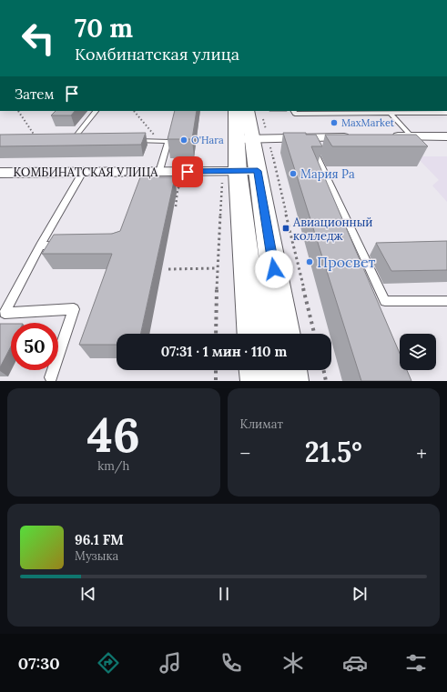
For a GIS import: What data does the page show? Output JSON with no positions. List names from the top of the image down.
{
  "streets": {
    "street": ["КОМБИНАТСКАЯ УЛИЦА"]
  },
  "places": {
    "other": [
      "MaxMarket",
      "O'Hara",
      "Мария Ра",
      "Просвет"
    ],
    "transit": ["Авиационный колледж"]
  },
  "page": {
    "turn": ["70 m", "Комбинатская улица"],
    "then": "Затем",
    "limit": "50",
    "trip": "07:31 · 1 мин · 110 m",
    "tile": [
      ["46", "km/h"],
      "Климат"
    ],
    "heat": ["−", "21.5°", "+"],
    "song": ["96.1 FM", "Музыка"],
    "tabs": "07:30"
  }
}
